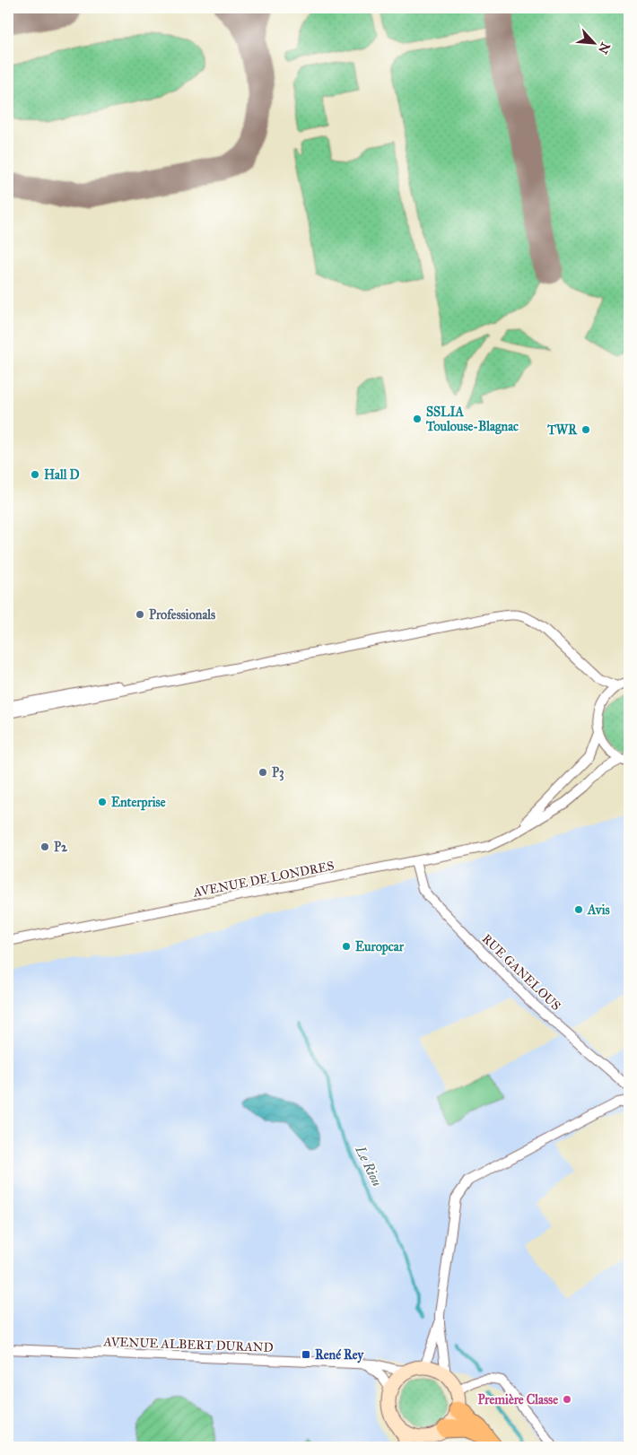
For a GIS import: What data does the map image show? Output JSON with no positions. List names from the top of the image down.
{
  "streets": {
    "street": ["AVENUE DE LONDRES", "RUE GANELOUS", "AVENUE ALBERT DURAND"]
  },
  "crossings": [
    ["AVENUE DE LONDRES", "RUE GANELOUS"]
  ],
  "water": ["Le Riou"],
  "places": {
    "other": [
      "SSLIA Toulouse-Blagnac",
      "TWR",
      "Hall D",
      "Professionals",
      "P3",
      "Enterprise",
      "P2",
      "Avis",
      "Europcar",
      "Première Classe"
    ],
    "transit": ["René Rey"]
  },
  "north": "bottom right"
}
